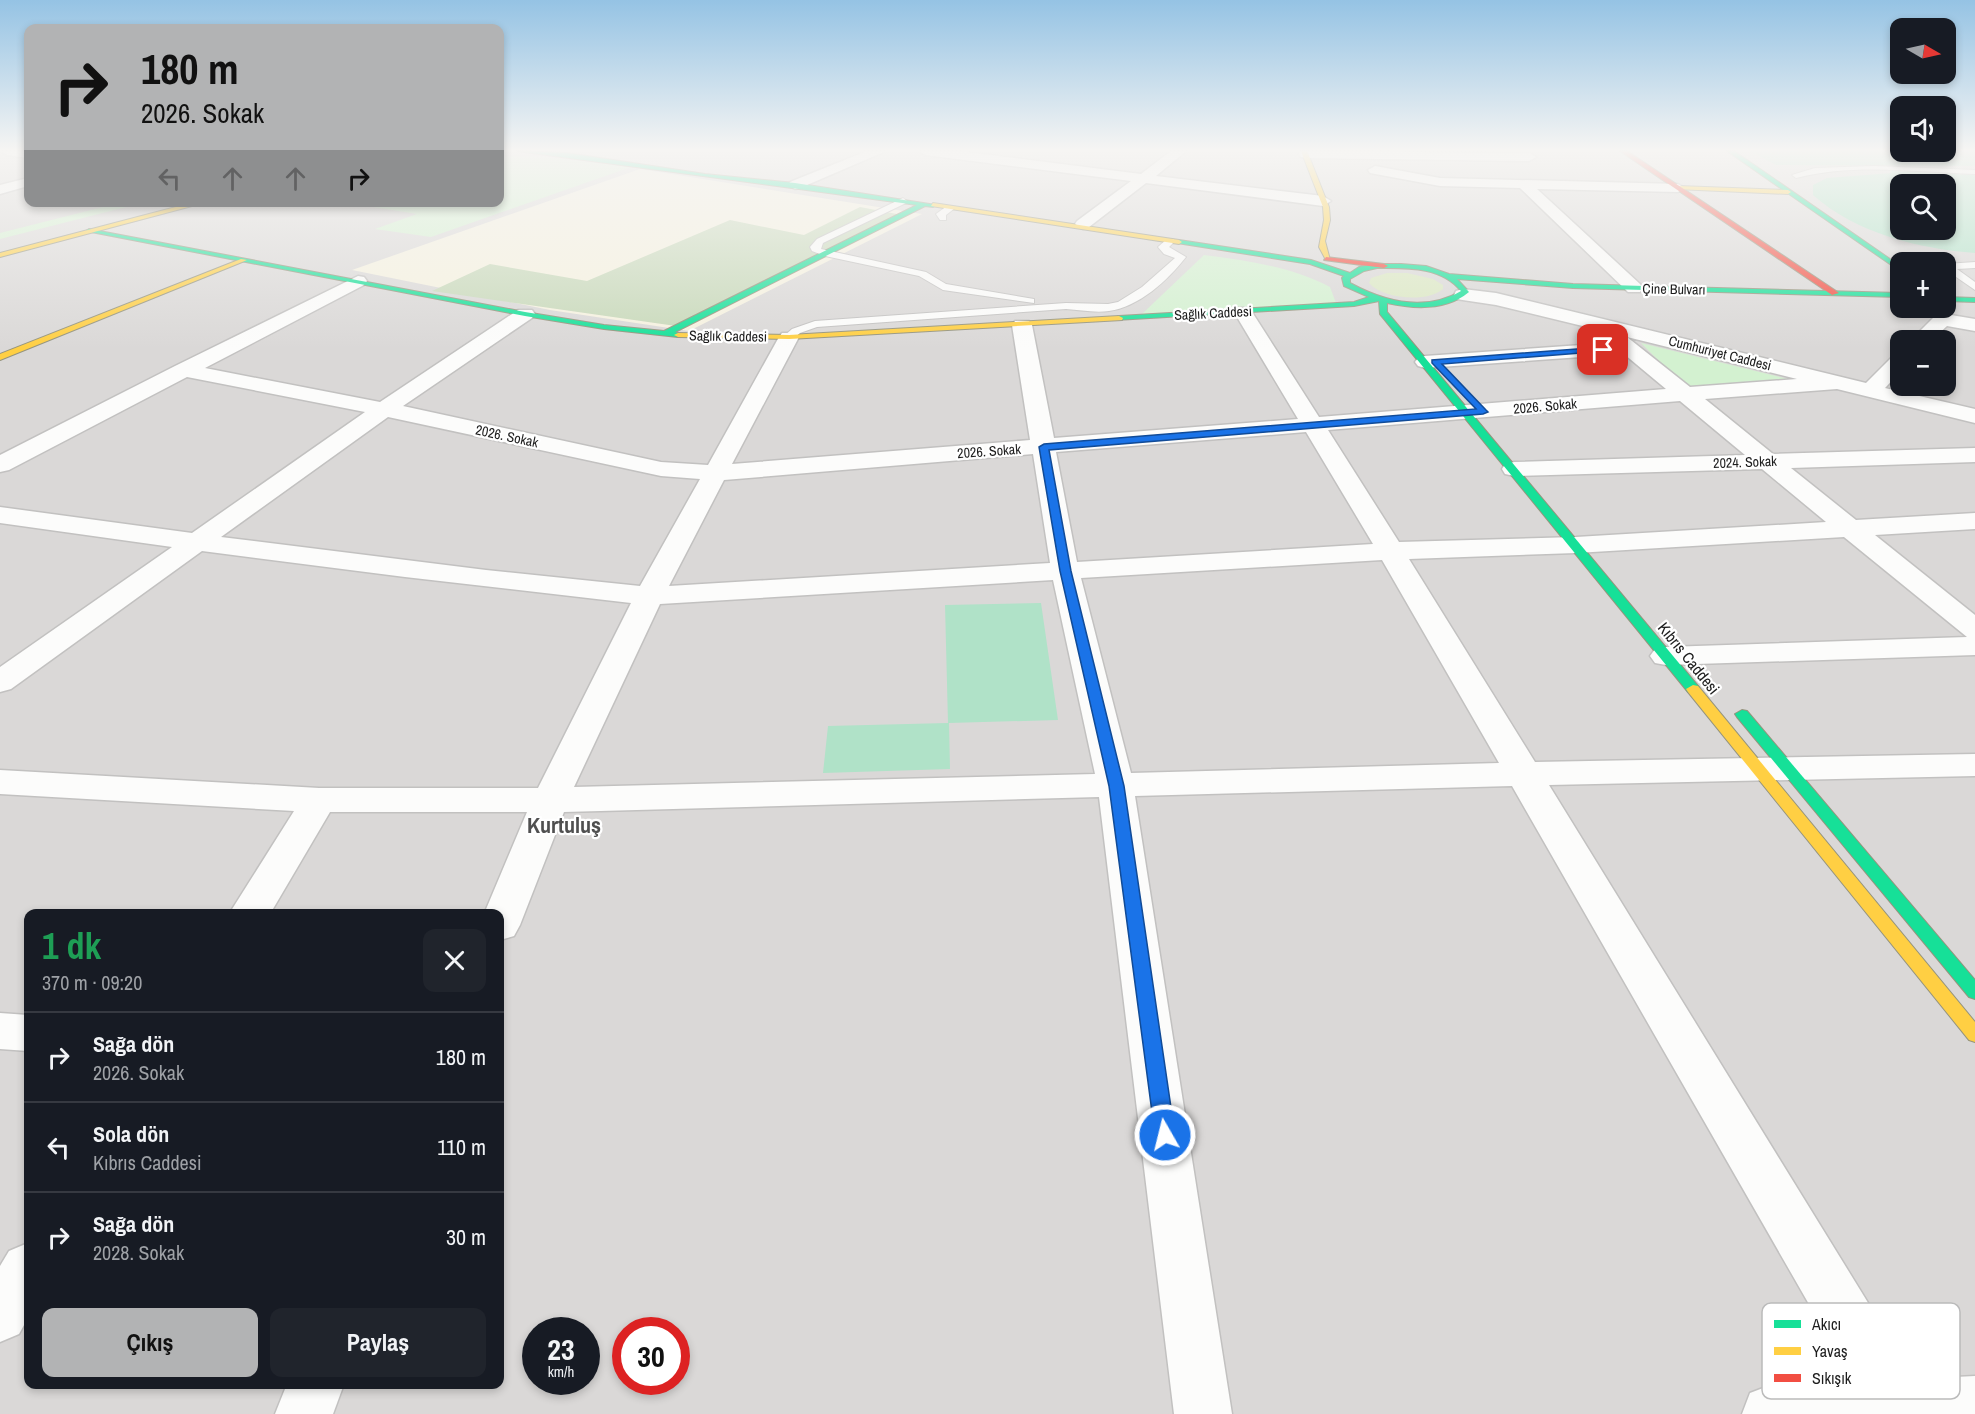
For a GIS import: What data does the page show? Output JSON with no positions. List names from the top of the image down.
{
  "streets": {
    "main road": ["Çine Bulvarı", "Sağlık Caddesi", "Kıbrıs Caddesi"],
    "street": ["Cumhuriyet Caddesi", "2026. Sokak", "2024. Sokak"]
  },
  "crossings": [
    ["Çine Bulvarı", "Sağlık Caddesi"],
    ["Çine Bulvarı", "Cumhuriyet Caddesi"],
    ["Çine Bulvarı", "Kıbrıs Caddesi"],
    ["Sağlık Caddesi", "Kıbrıs Caddesi"],
    ["Cumhuriyet Caddesi", "2026. Sokak"],
    ["2026. Sokak", "Kıbrıs Caddesi"],
    ["2024. Sokak", "Kıbrıs Caddesi"]
  ],
  "districts": ["Kurtuluş"],
  "legend": ["Akıcı", "Yavaş", "Sıkışık"],
  "north": "right",
  "page": {
    "map_buttons": ["+", "−"],
    "turn": ["180 m", "2026. Sokak"],
    "heading": ["1 dk", "370 m · 09:20"],
    "list": [
      {
        "name": "Sağa dön",
        "note": "2026. Sokak",
        "value": "180 m"
      },
      {
        "name": "Sola dön",
        "note": "Kıbrıs Caddesi",
        "value": "110 m"
      },
      {
        "name": "Sağa dön",
        "note": "2028. Sokak",
        "value": "30 m"
      }
    ],
    "buttons": ["Çıkış", "Paylaş"],
    "speed": "23 km/h",
    "limit": "30"
  }
}
